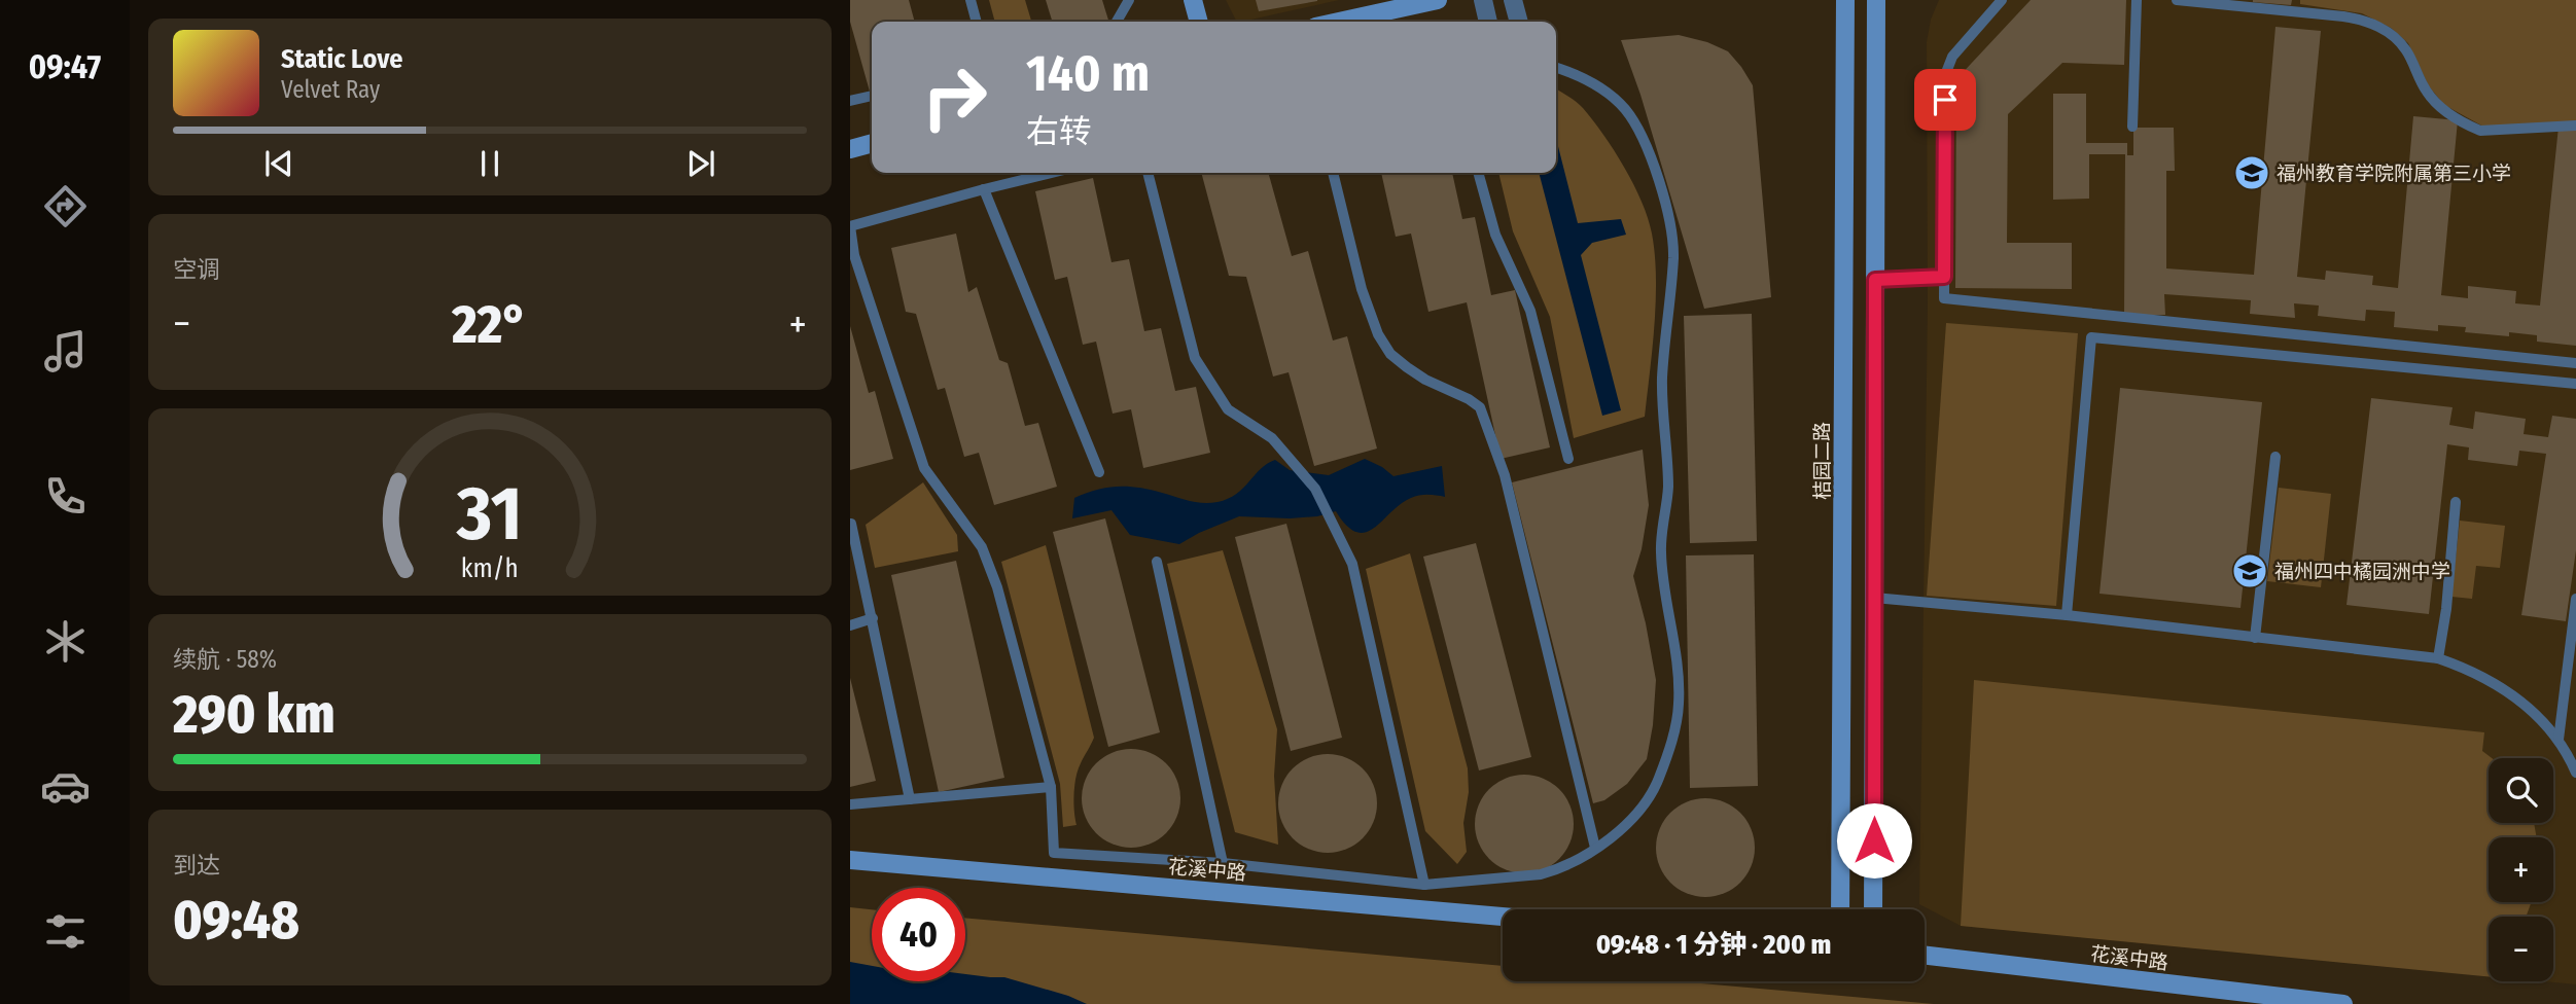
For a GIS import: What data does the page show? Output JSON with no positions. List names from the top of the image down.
{
  "streets": {
    "street": ["桔园二路", "花溪中路"]
  },
  "places": {
    "school or university": ["福州教育学院附属第三小学", "福州四中橘园洲中学"]
  },
  "page": {
    "tabs": "09:47",
    "turn": ["140 m", "右转"],
    "song": ["Static Love", "Velvet Ray"],
    "tile": [
      "空调",
      ["续航 · 58%", "290 km"],
      ["到达", "09:48"]
    ],
    "heat": ["−", "22°", "+"],
    "map_buttons": ["+", "−"],
    "limit": "40",
    "trip": "09:48 · 1 分钟 · 200 m",
    "gauge": ["31", "km/h"]
  }
}
